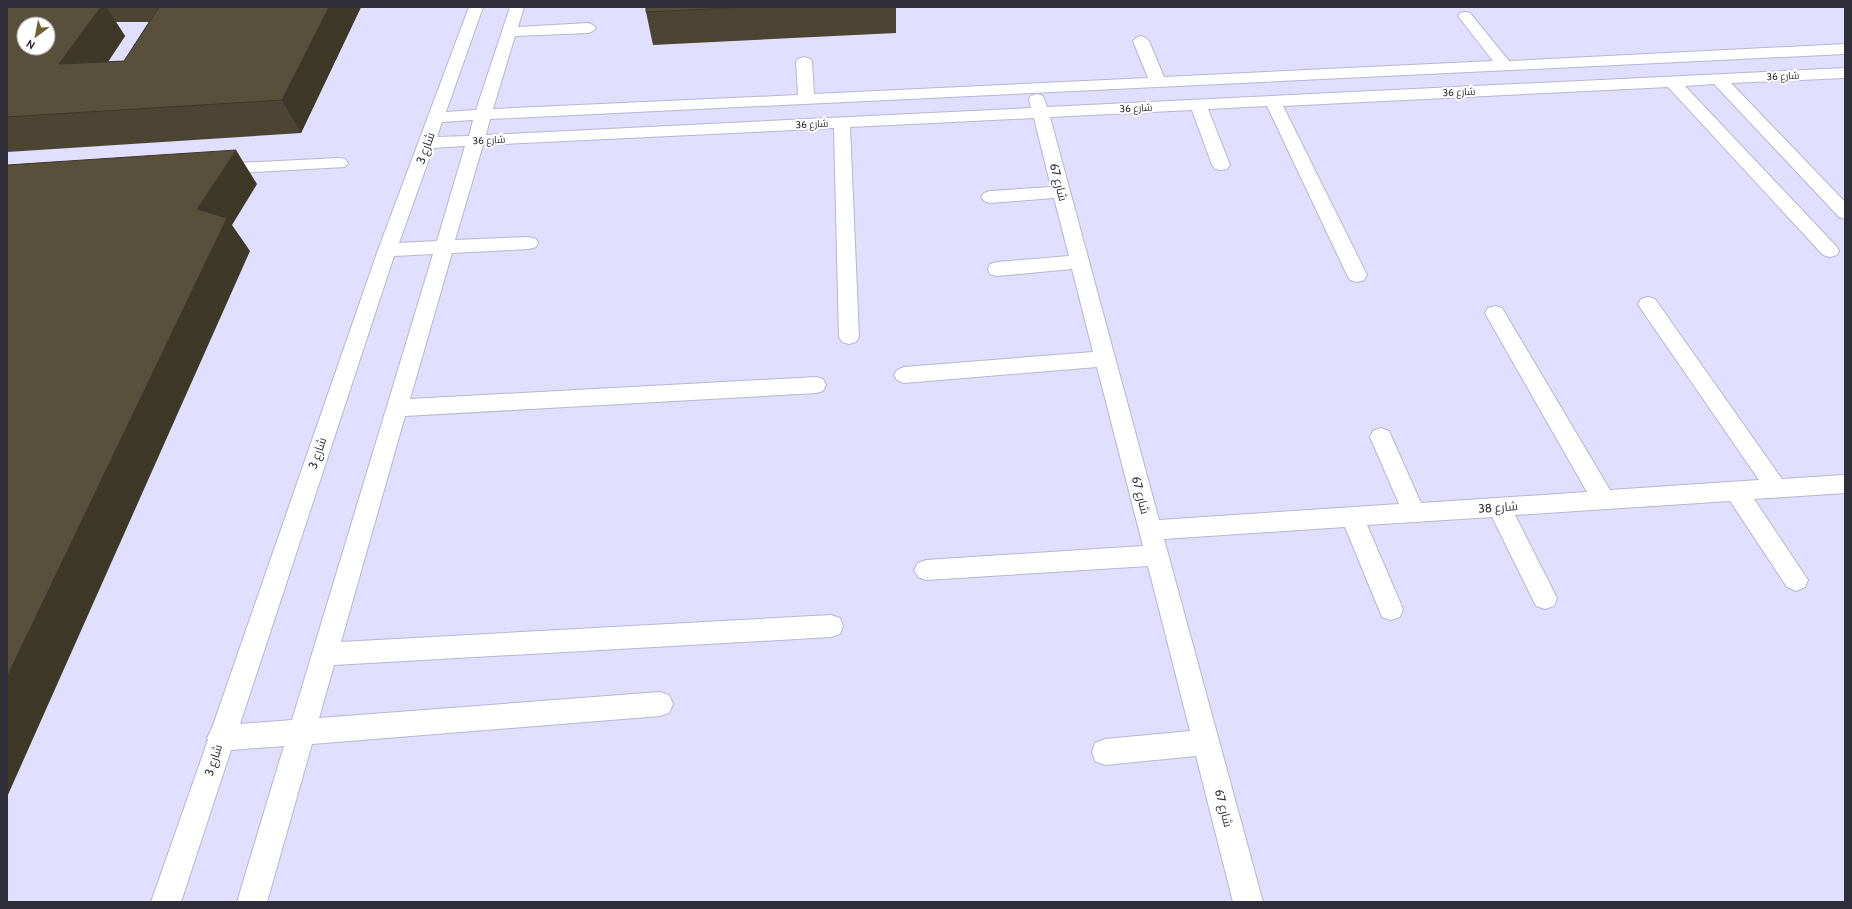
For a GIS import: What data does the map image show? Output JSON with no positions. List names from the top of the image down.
{
  "streets": {
    "street": [
      "شارع 36",
      "شارع 3",
      "شارع 67",
      "شارع 38"
    ]
  },
  "crossings": [
    ["شارع 36", "شارع 3"],
    ["شارع 36", "شارع 67"],
    ["شارع 67", "شارع 38"]
  ],
  "north": "bottom left"
}
